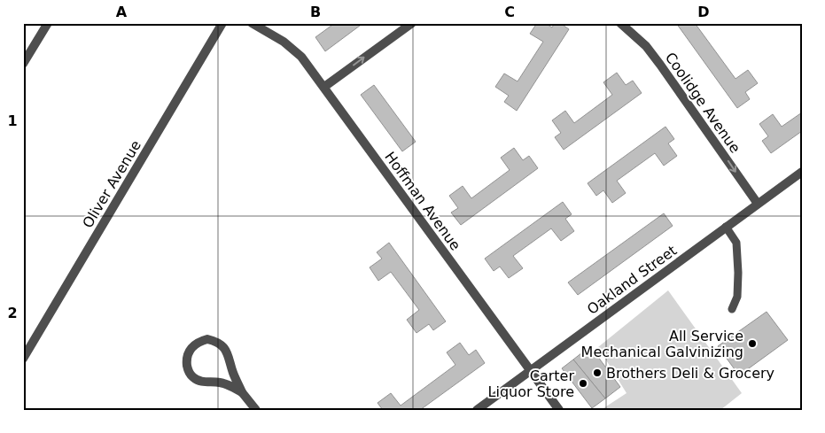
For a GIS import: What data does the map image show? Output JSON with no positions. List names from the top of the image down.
{
  "streets": {
    "street": [
      "Coolidge Avenue",
      "Oliver Avenue",
      "Hoffman Avenue",
      "Oakland Street"
    ]
  },
  "crossings": [
    ["Coolidge Avenue", "Oakland Street"],
    ["Hoffman Avenue", "Oakland Street"]
  ],
  "one_way": ["Coolidge Avenue"],
  "places": ["All Service Mechanical Galvinizing", "Brothers Deli & Grocery", "Carter Liquor Store"],
  "grid": {
    "columns": [
      "A",
      "B",
      "C",
      "D"
    ],
    "rows": ["1", "2"]
  }
}
